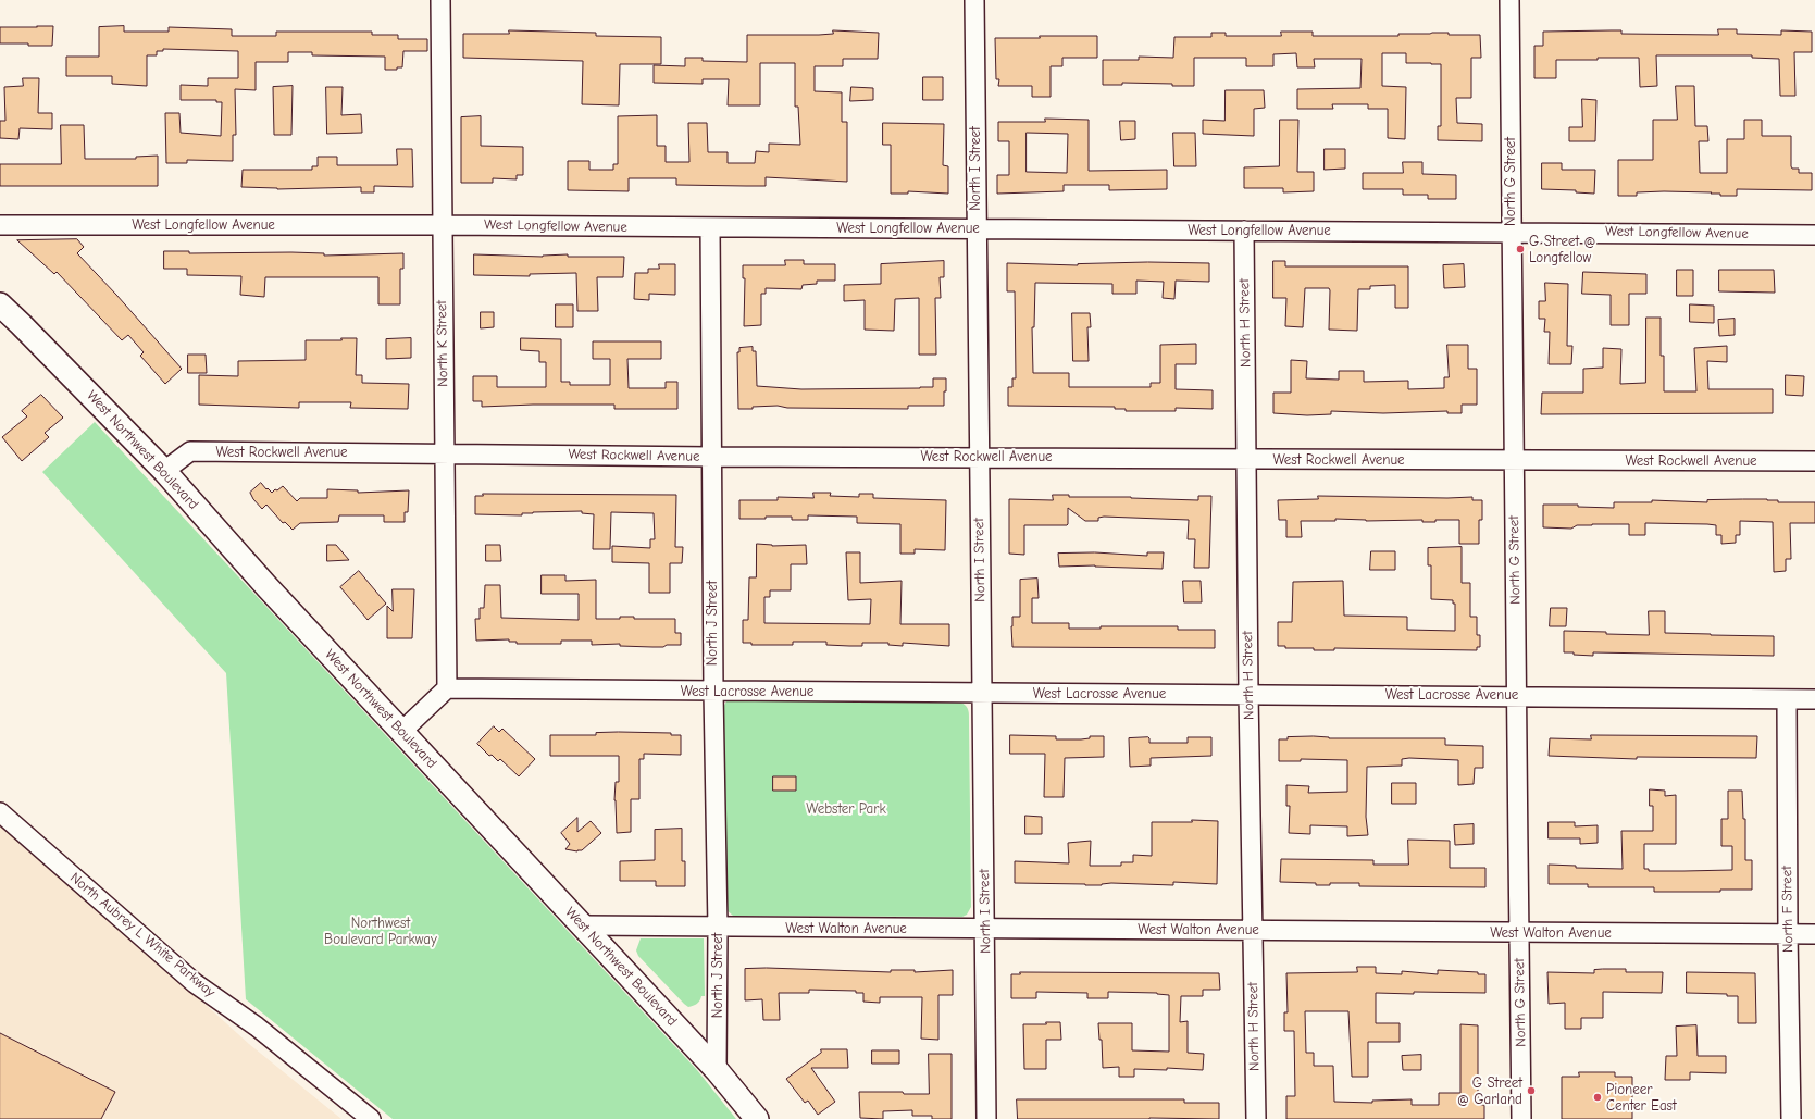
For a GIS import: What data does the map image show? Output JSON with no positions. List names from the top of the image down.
{
  "streets": {
    "main road": ["West Northwest Boulevard"],
    "street": [
      "North I Street",
      "North G Street",
      "West Longfellow Avenue",
      "North H Street",
      "North K Street",
      "West Rockwell Avenue",
      "North J Street",
      "West Lacrosse Avenue",
      "North F Street",
      "West Walton Avenue",
      "North Aubrey L White Parkway"
    ]
  },
  "crossings": [
    ["North I Street", "West Longfellow Avenue"],
    ["North I Street", "West Rockwell Avenue"],
    ["North I Street", "West Lacrosse Avenue"],
    ["North I Street", "West Walton Avenue"],
    ["North G Street", "West Longfellow Avenue"],
    ["North G Street", "West Rockwell Avenue"],
    ["North G Street", "West Lacrosse Avenue"],
    ["North G Street", "West Walton Avenue"],
    ["West Longfellow Avenue", "North H Street"],
    ["West Longfellow Avenue", "North K Street"],
    ["West Longfellow Avenue", "North J Street"],
    ["North H Street", "West Rockwell Avenue"],
    ["North H Street", "West Lacrosse Avenue"],
    ["North H Street", "West Walton Avenue"],
    ["North K Street", "West Rockwell Avenue"],
    ["North K Street", "West Lacrosse Avenue"],
    ["West Northwest Boulevard", "West Rockwell Avenue"],
    ["West Northwest Boulevard", "North J Street"],
    ["West Northwest Boulevard", "West Walton Avenue"],
    ["West Rockwell Avenue", "North J Street"],
    ["North J Street", "West Lacrosse Avenue"],
    ["North J Street", "West Walton Avenue"],
    ["West Lacrosse Avenue", "North F Street"],
    ["North F Street", "West Walton Avenue"]
  ],
  "parks": ["Webster Park", "Northwest Boulevard Parkway"],
  "places": ["G Street @ Longfellow", "G Street @ Garland", "Pioneer Center East"]
}
